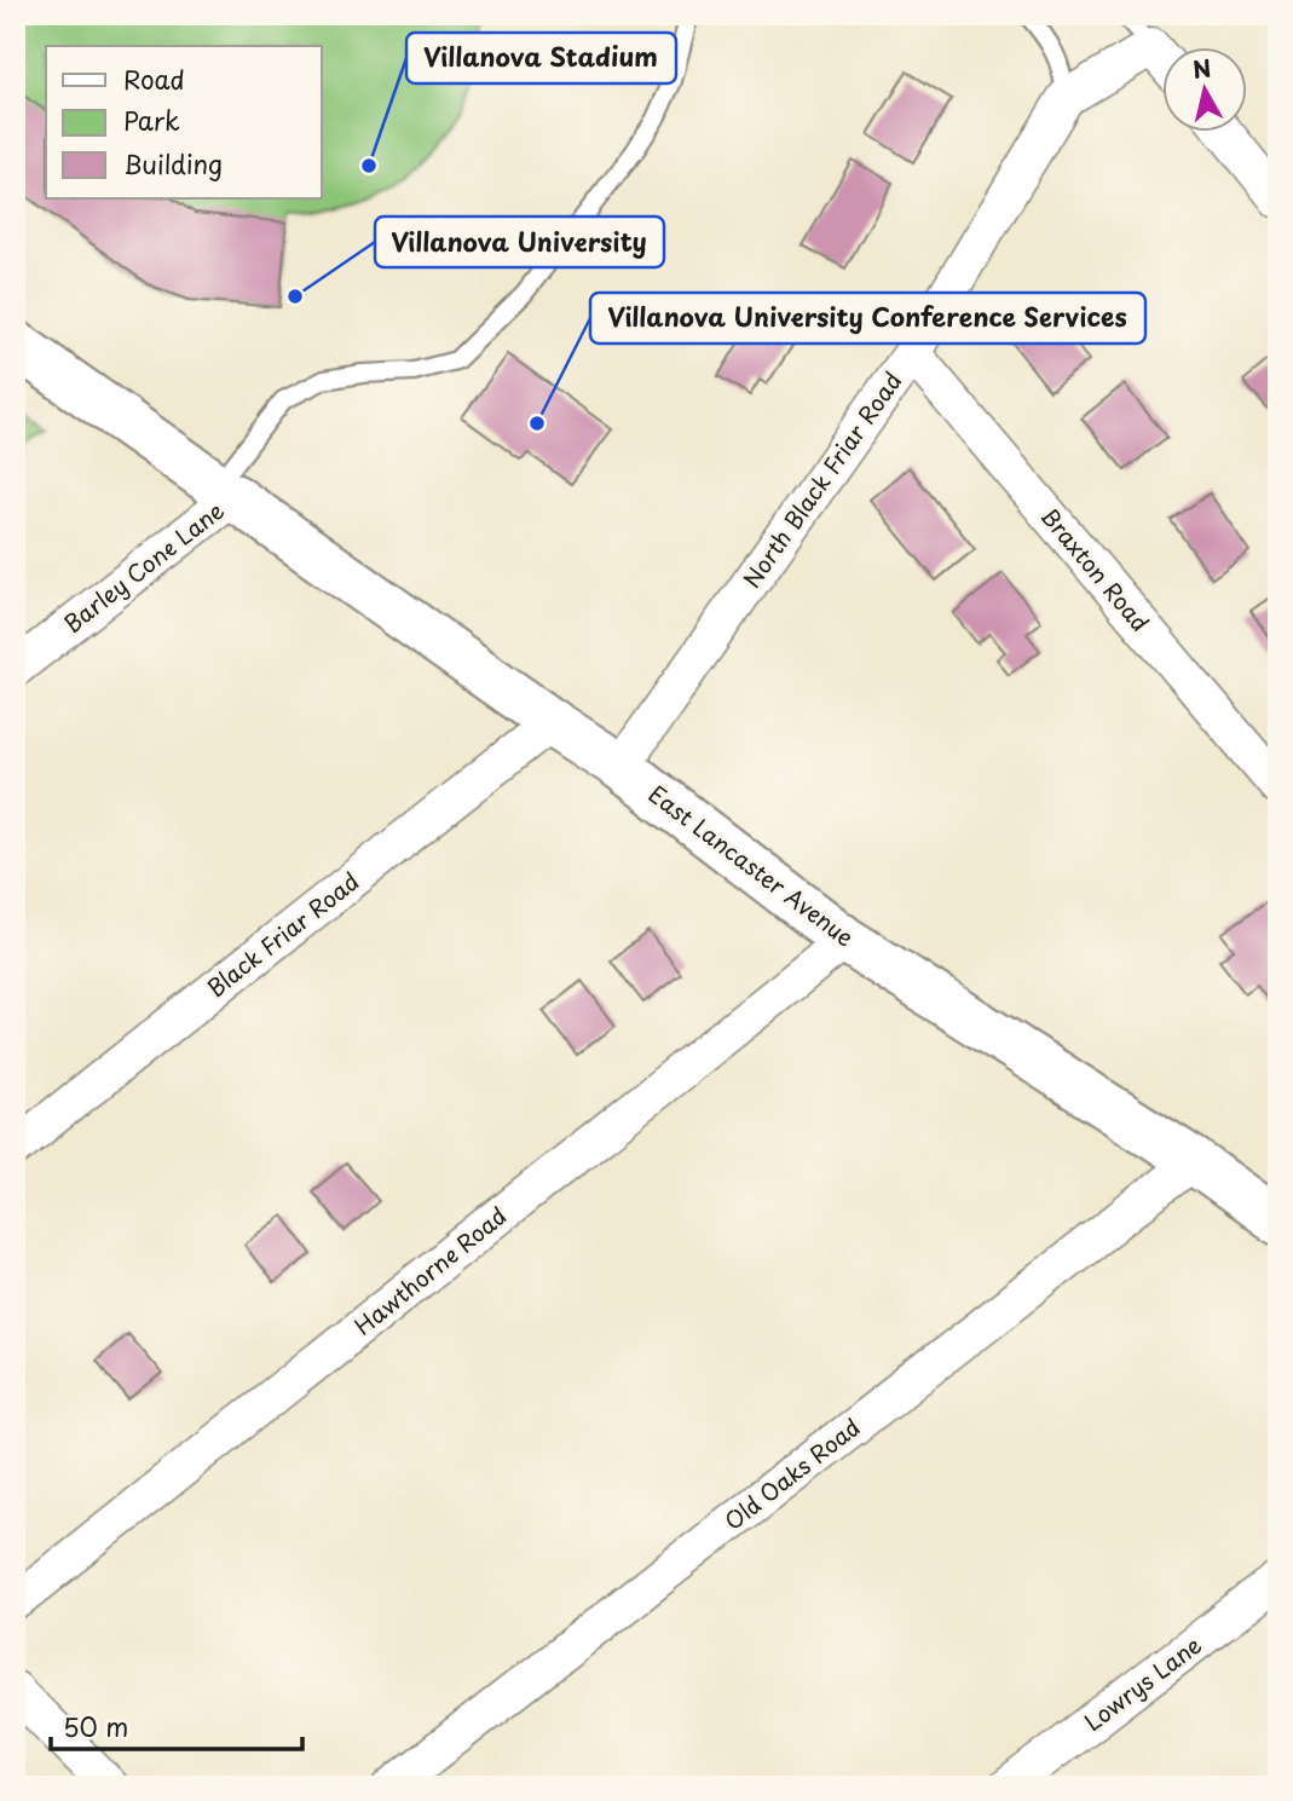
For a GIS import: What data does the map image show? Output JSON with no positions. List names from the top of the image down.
{
  "streets": {
    "highway": ["East Lancaster Avenue"],
    "street": [
      "North Black Friar Road",
      "Barley Cone Lane",
      "Braxton Road",
      "Black Friar Road",
      "Hawthorne Road",
      "Old Oaks Road",
      "Lowrys Lane"
    ]
  },
  "crossings": [
    ["North Black Friar Road", "Braxton Road"],
    ["North Black Friar Road", "East Lancaster Avenue"],
    ["Barley Cone Lane", "East Lancaster Avenue"],
    ["East Lancaster Avenue", "Black Friar Road"],
    ["East Lancaster Avenue", "Hawthorne Road"],
    ["East Lancaster Avenue", "Old Oaks Road"]
  ],
  "places": ["Villanova Stadium", "Villanova University", "Villanova University Conference Services"],
  "legend": ["Road", "Park", "Building"],
  "scale_bar": "50 m",
  "north": "top"
}
